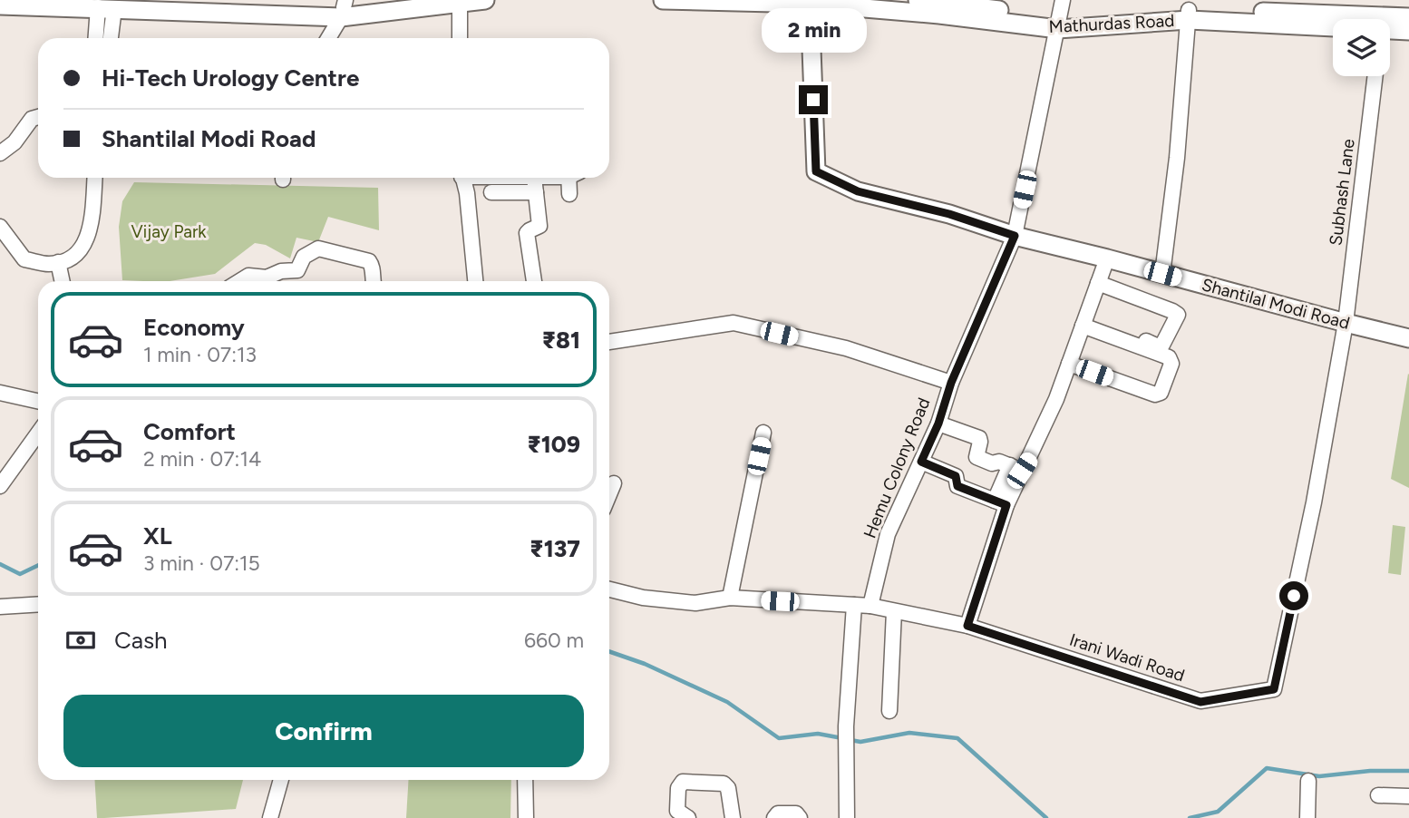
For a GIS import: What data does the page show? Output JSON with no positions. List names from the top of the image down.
{
  "streets": {
    "street": [
      "Mathurdas Road",
      "Subhash Lane",
      "Shantilal Modi Road",
      "Hemu Colony Road",
      "Irani Wadi Road"
    ]
  },
  "crossings": [
    ["Mathurdas Road", "Hemu Colony Road"],
    ["Subhash Lane", "Shantilal Modi Road"],
    ["Subhash Lane", "Irani Wadi Road"],
    ["Shantilal Modi Road", "Hemu Colony Road"],
    ["Shantilal Modi Road", "Irani Wadi Road"],
    ["Hemu Colony Road", "Irani Wadi Road"]
  ],
  "parks": ["Vijay Park"],
  "page": {
    "bubble": "2 min",
    "banner": ["Hi-Tech Urology Centre", "Shantilal Modi Road"],
    "list": [
      {
        "name": "Economy",
        "note": "1 min · 07:13",
        "value": "₹81"
      },
      {
        "name": "Comfort",
        "note": "2 min · 07:14",
        "value": "₹109"
      },
      {
        "name": "XL",
        "note": "3 min · 07:15",
        "value": "₹137"
      }
    ],
    "pay": ["Cash", "660 m"],
    "buttons": "Confirm"
  }
}
